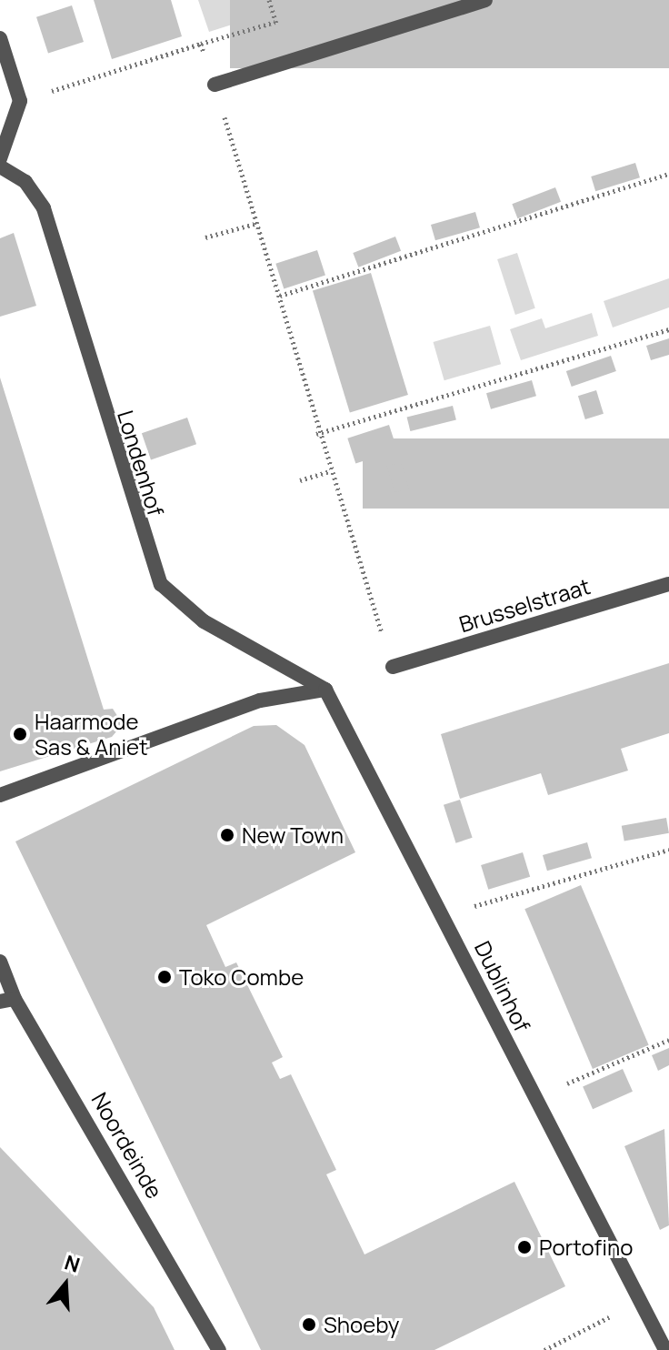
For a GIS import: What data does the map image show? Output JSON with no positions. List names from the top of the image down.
{
  "streets": {
    "street": [
      "Londenhof",
      "Brusselstraat",
      "Dublinhof",
      "Noordeinde"
    ]
  },
  "crossings": [
    ["Londenhof", "Dublinhof"]
  ],
  "places": [
    "Haarmode Sas & Aniet",
    "New Town",
    "Toko Combe",
    "Portofino",
    "Shoeby"
  ],
  "north": "top"
}
